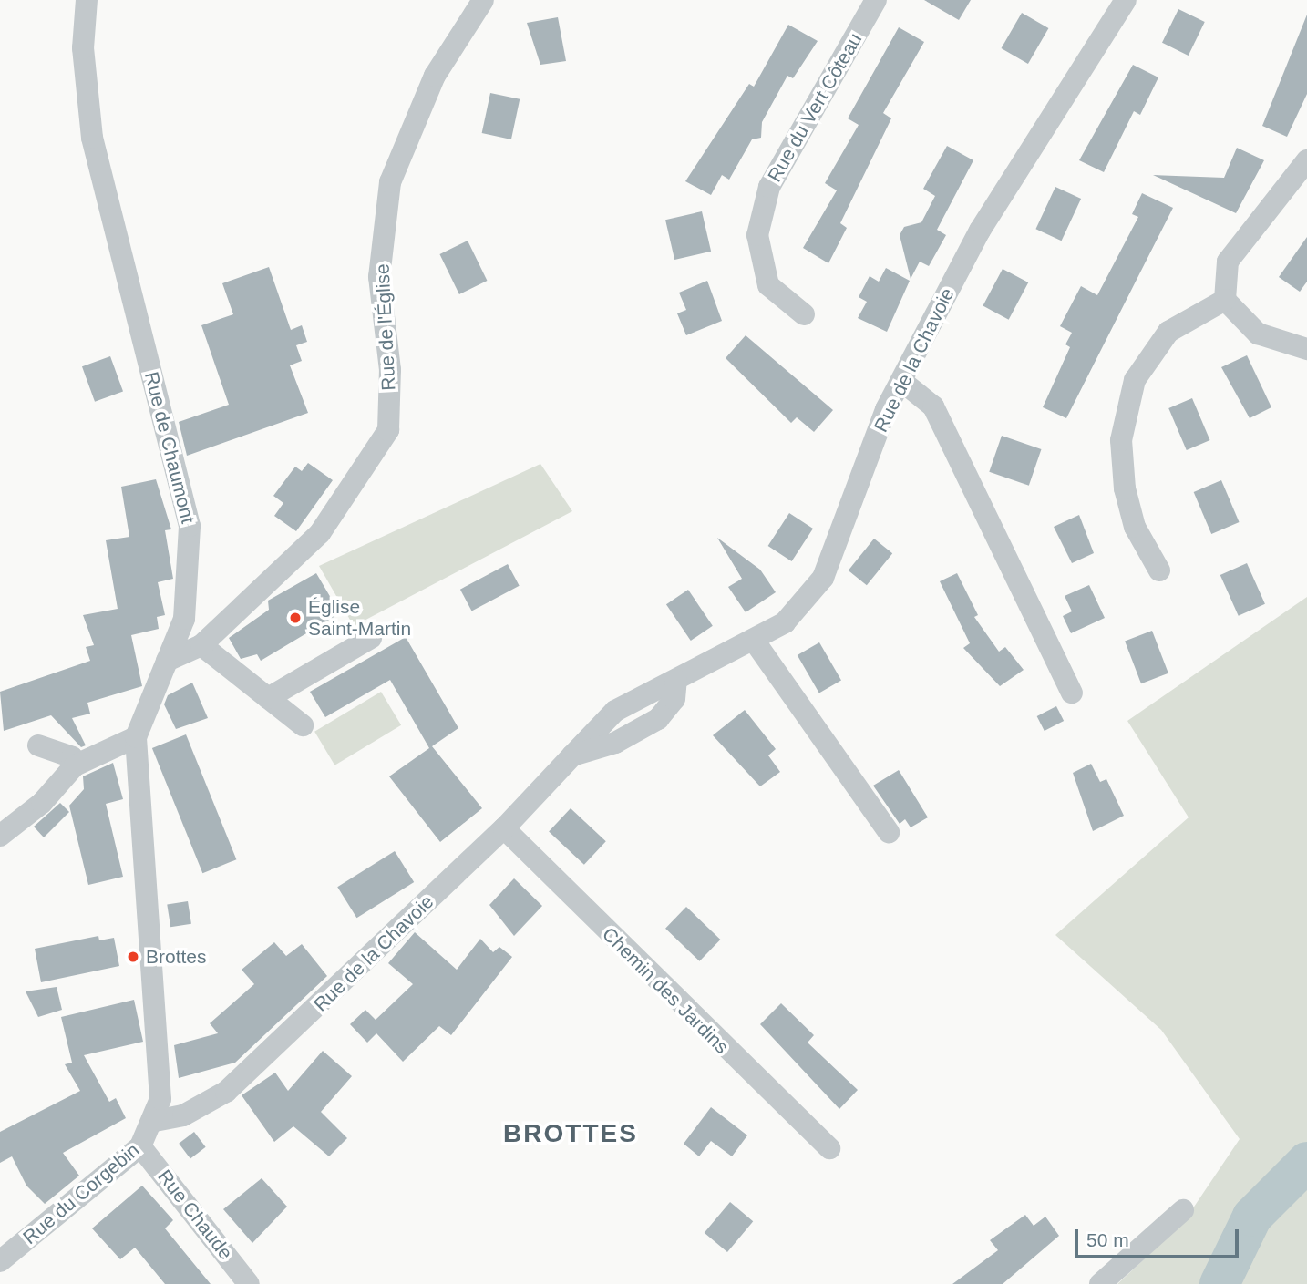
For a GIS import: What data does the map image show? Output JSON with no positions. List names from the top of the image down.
{
  "streets": {
    "street": [
      "Rue du Vert Côteau",
      "Rue de l'Église",
      "Rue de la Chavoie",
      "Rue de Chaumont",
      "Chemin des Jardins",
      "Rue du Corgebin",
      "Rue Chaude"
    ]
  },
  "crossings": [
    ["Rue de l'Église", "Rue de Chaumont"],
    ["Rue de la Chavoie", "Rue de Chaumont"],
    ["Rue de la Chavoie", "Chemin des Jardins"],
    ["Rue de la Chavoie", "Rue du Corgebin"],
    ["Rue de Chaumont", "Rue du Corgebin"],
    ["Rue du Corgebin", "Rue Chaude"]
  ],
  "districts": ["BROTTES"],
  "places": ["Église Saint-Martin", "Brottes"],
  "scale_bar": "50 m"
}
